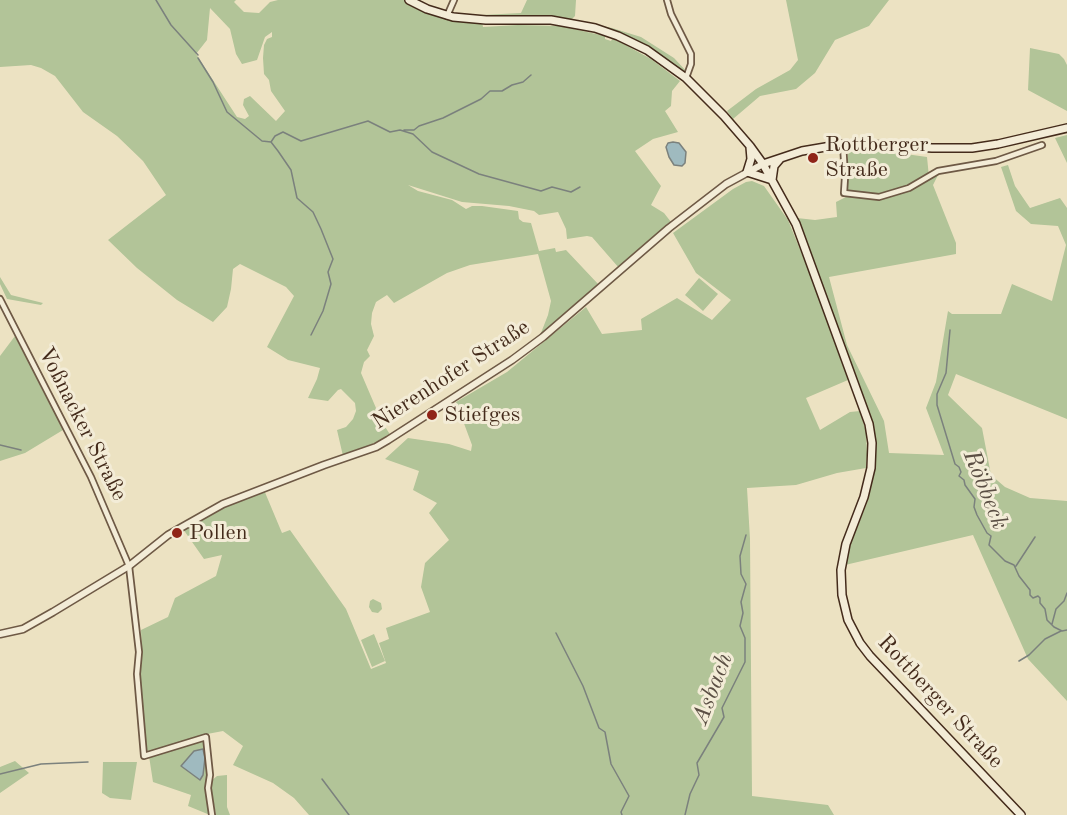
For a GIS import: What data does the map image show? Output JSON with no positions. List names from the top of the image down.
{
  "streets": {
    "main road": ["Rottberger Straße"],
    "street": ["Nierenhofer Straße", "Voßnacker Straße"]
  },
  "crossings": [
    ["Nierenhofer Straße", "Voßnacker Straße"],
    ["Nierenhofer Straße", "Rottberger Straße"]
  ],
  "water": ["Röbbeck", "Asbach"],
  "places": ["Rottberger Straße", "Stiefges", "Pollen"]
}
